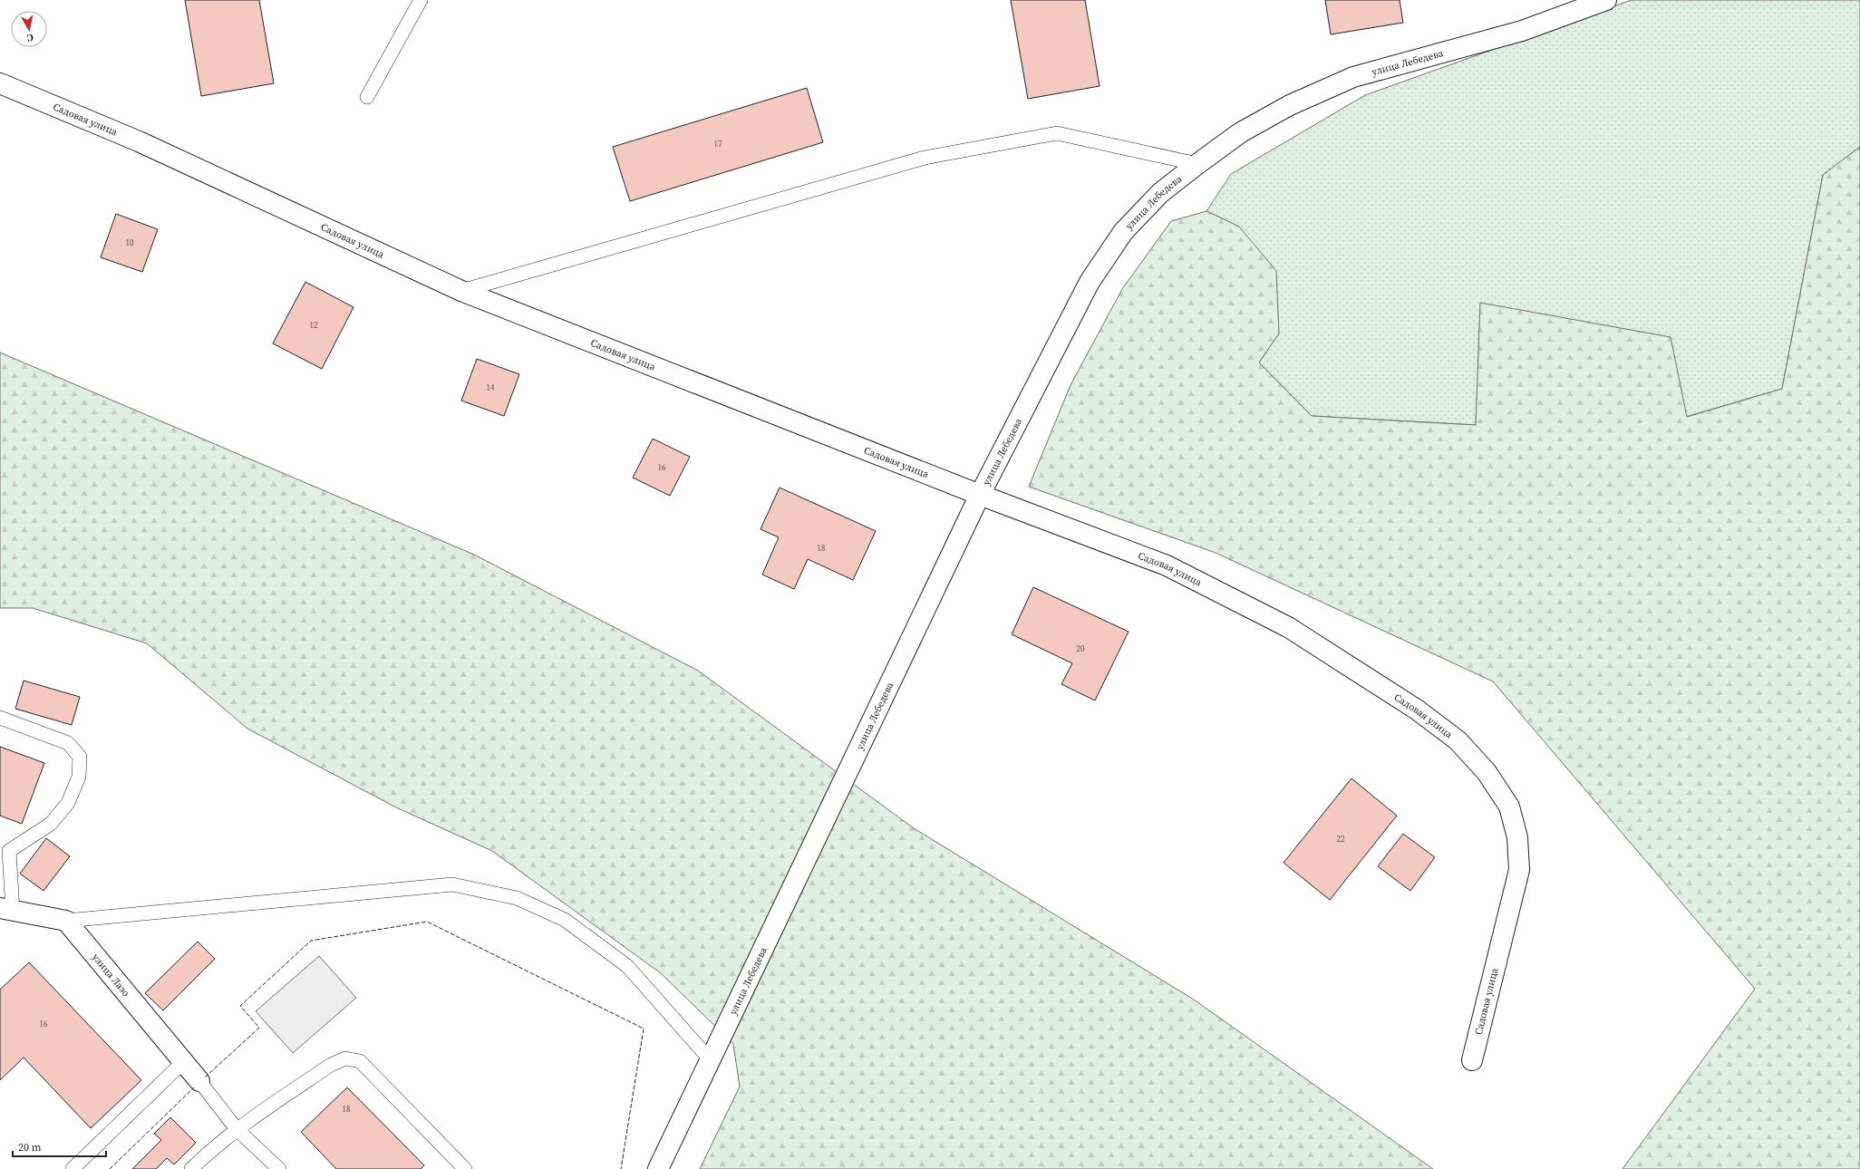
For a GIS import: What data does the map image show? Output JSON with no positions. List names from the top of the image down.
{
  "streets": {
    "street": ["улица Лебедева", "Садовая улица", "улица Лазо"]
  },
  "crossings": [
    ["улица Лебедева", "Садовая улица"]
  ],
  "house_numbers": [
    "17",
    "10",
    "12",
    "14",
    "16",
    "18",
    "20",
    "22",
    "16",
    "18"
  ],
  "scale_bar": "20 m",
  "north": "bottom"
}
